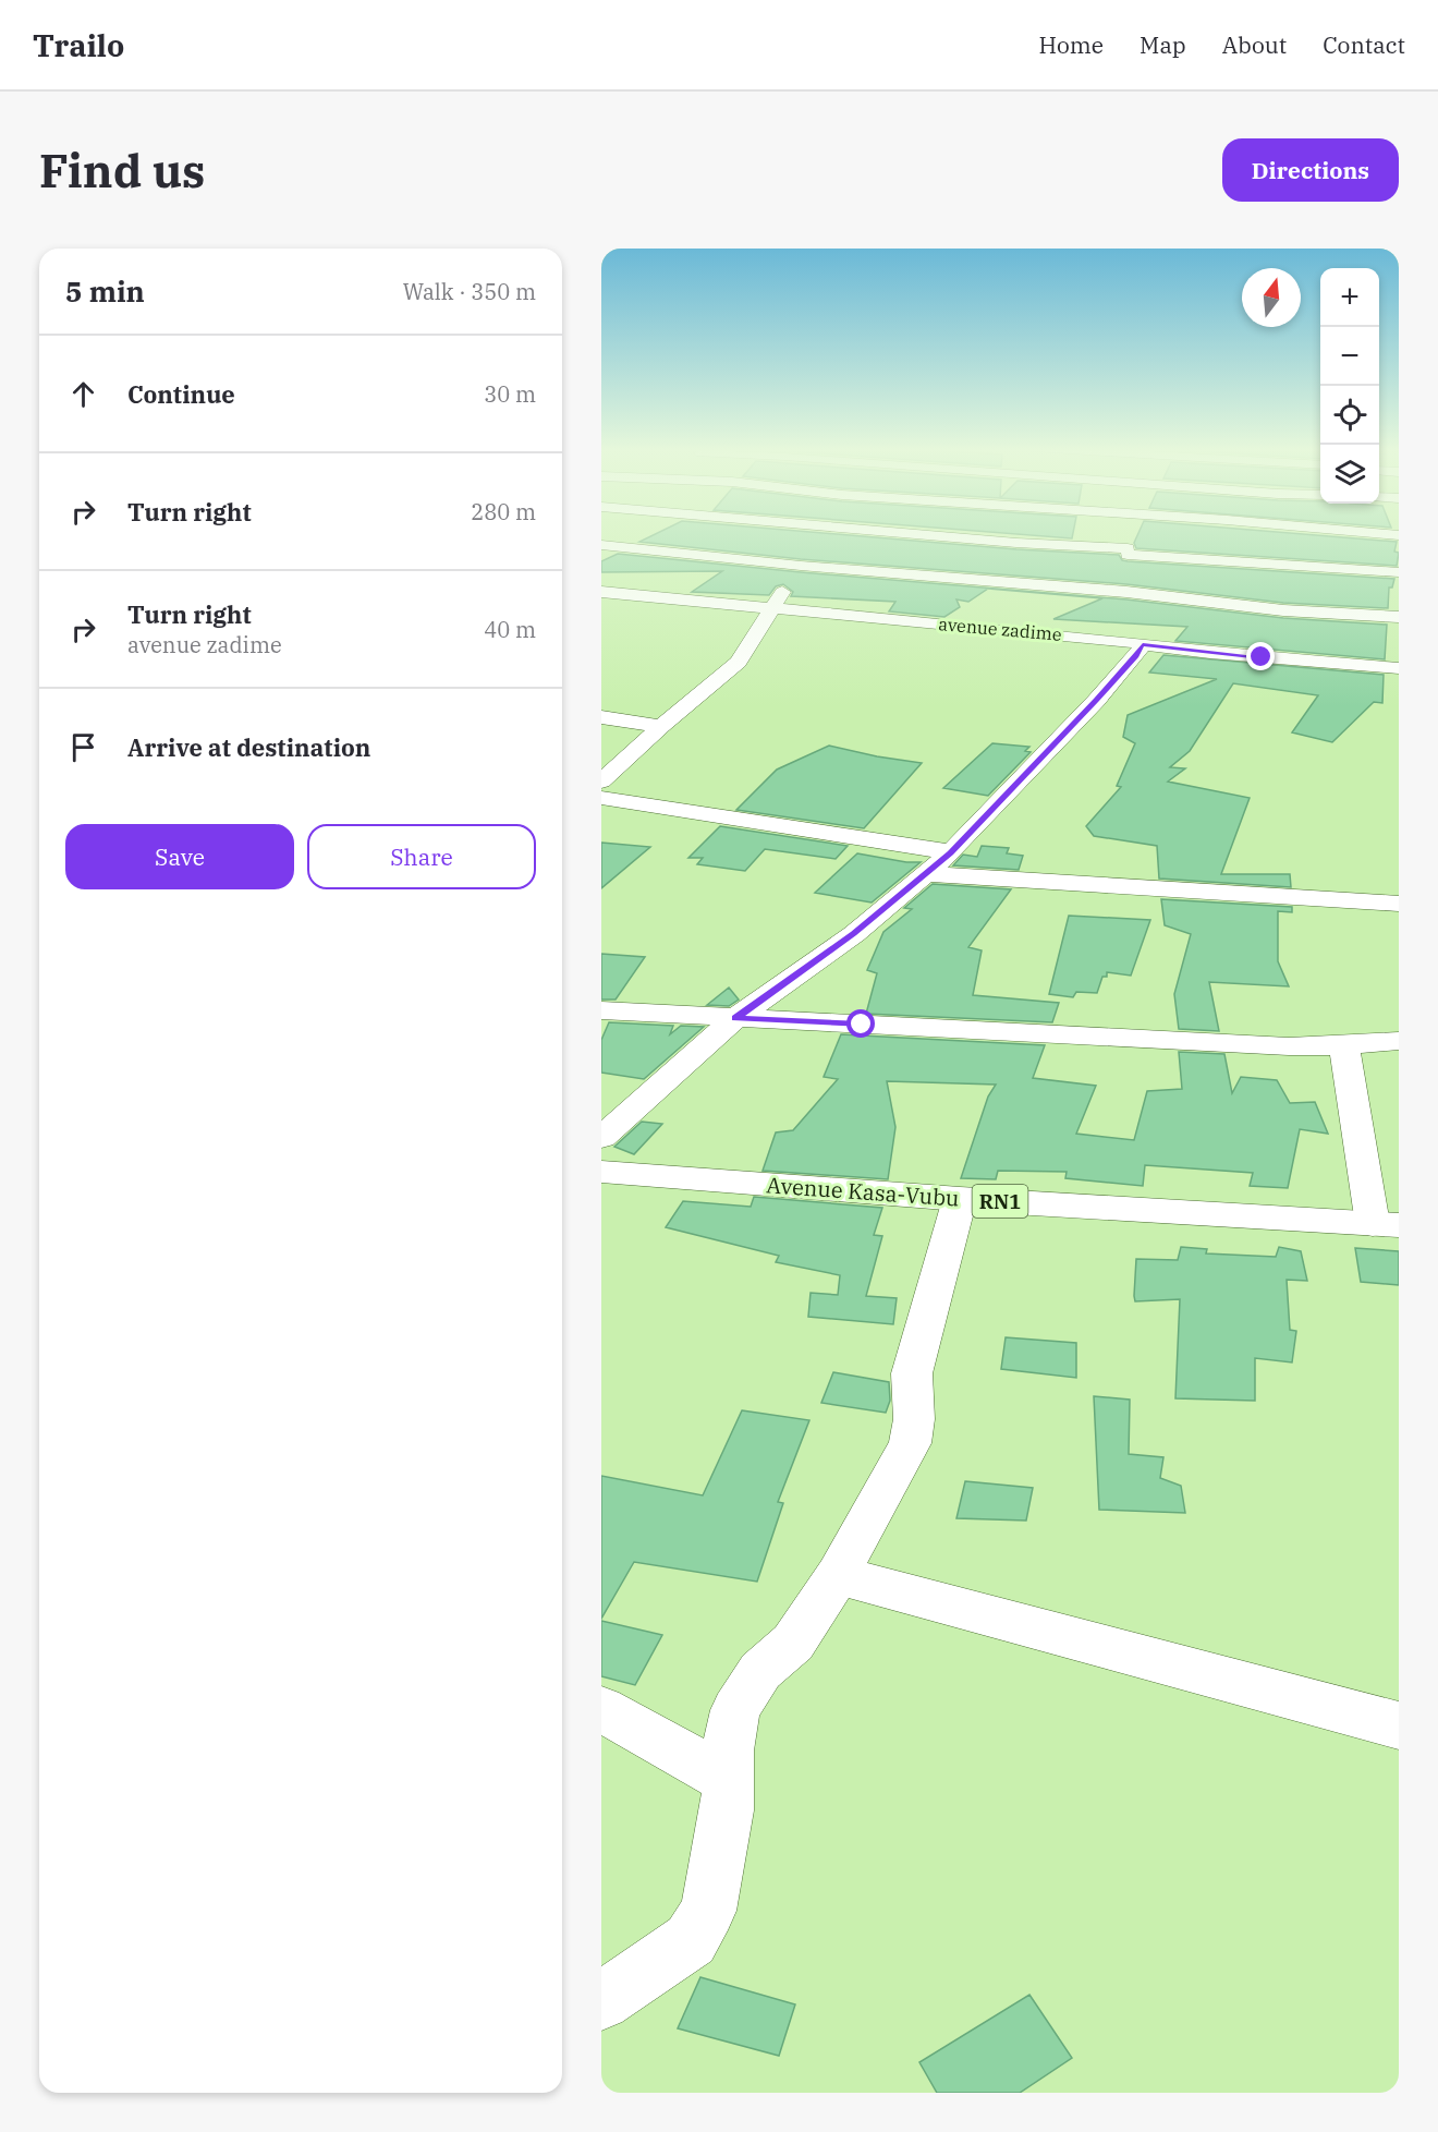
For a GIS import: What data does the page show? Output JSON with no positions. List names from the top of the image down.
{
  "streets": {
    "highway": ["Avenue Kasa-Vubu", "RN1"],
    "street": ["avenue zadime"]
  },
  "north": "top",
  "page": {
    "header": "Trailo",
    "nav": [
      "Home",
      "Map",
      "About",
      "Contact"
    ],
    "buttons": [
      "Directions",
      ["Save", "Share"]
    ],
    "title": "Find us",
    "heading": ["5 min", "Walk · 350 m"],
    "map_buttons": ["+", "−"],
    "list": [
      ["Continue", "30 m"],
      ["Turn right", "280 m"],
      ["Turn right", "avenue zadime", "40 m"],
      "Arrive at destination"
    ]
  }
}
